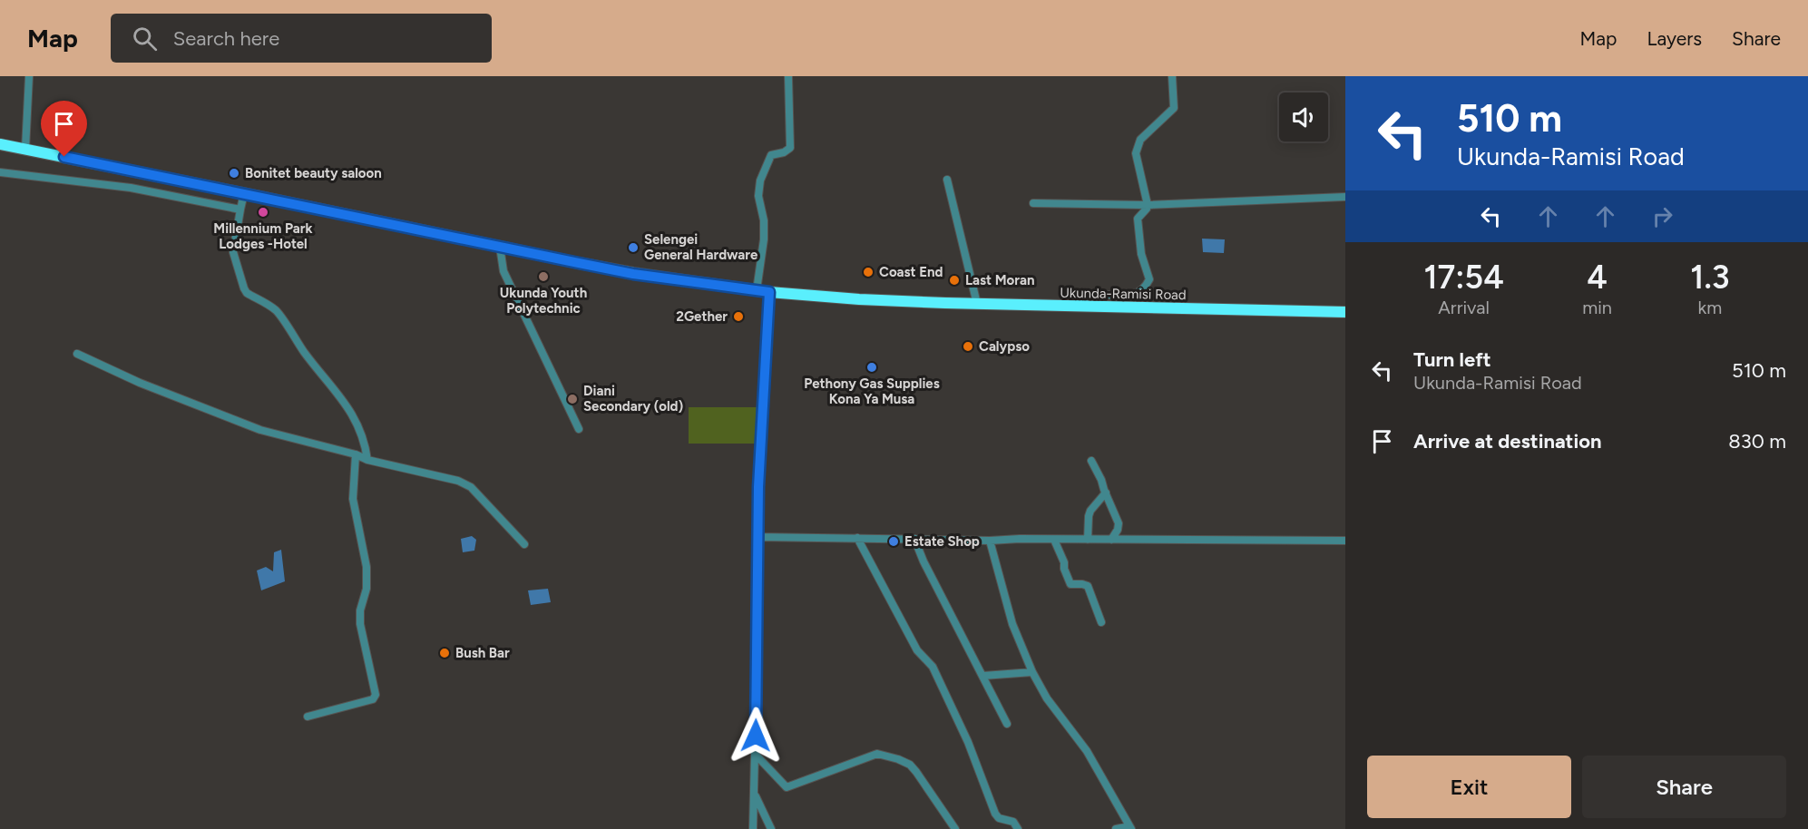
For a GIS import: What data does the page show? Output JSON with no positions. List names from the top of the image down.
{
  "streets": {
    "highway": ["Ukunda-Ramisi Road"]
  },
  "places": [
    "Bonitet beauty saloon",
    "Millennium Park Lodges -Hotel",
    "Selengei General Hardware",
    "Coast End",
    "Ukunda Youth Polytechnic",
    "Last Moran",
    "2Gether",
    "Calypso",
    "Pethony Gas Supplies Kona Ya Musa",
    "Diani Secondary (old)",
    "Estate Shop",
    "Bush Bar"
  ],
  "page": {
    "header": "Map",
    "search": "Search here",
    "nav": ["Map", "Layers", "Share"],
    "turn": ["510 m", "Ukunda-Ramisi Road"],
    "eta": [
      "17:54",
      "Arrival",
      "4",
      "min",
      "1.3",
      "km"
    ],
    "list": [
      {
        "name": "Turn left",
        "note": "Ukunda-Ramisi Road",
        "value": "510 m"
      },
      {
        "name": "Arrive at destination",
        "value": "830 m"
      }
    ],
    "buttons": ["Exit", "Share"]
  }
}
